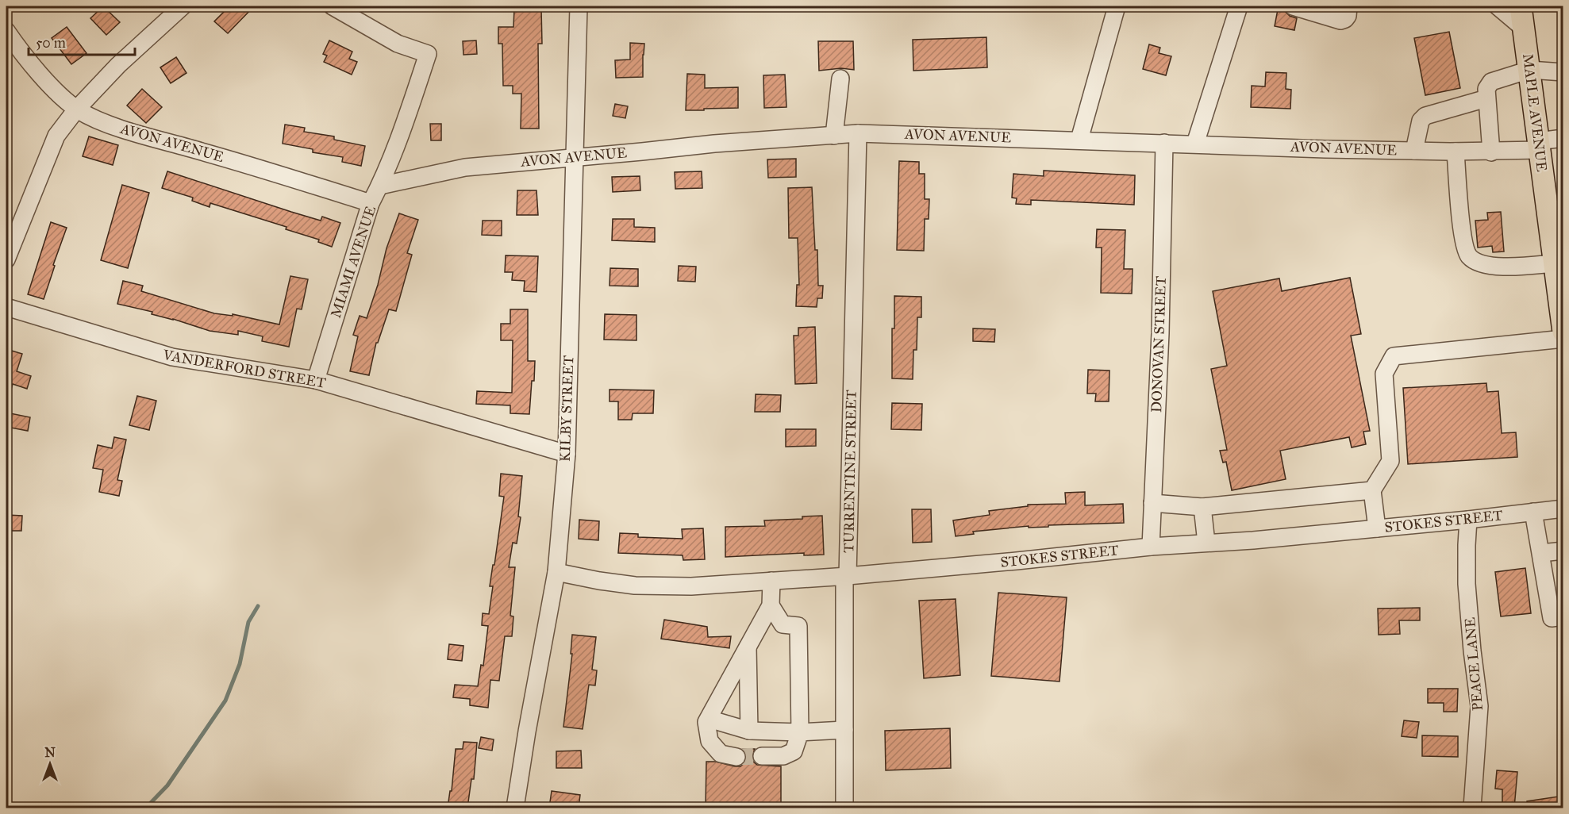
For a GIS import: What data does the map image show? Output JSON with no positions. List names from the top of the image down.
{
  "streets": {
    "main road": ["MAPLE AVENUE"],
    "street": [
      "AVON AVENUE",
      "MIAMI AVENUE",
      "DONOVAN STREET",
      "VANDERFORD STREET",
      "KILBY STREET",
      "TURRENTINE STREET",
      "STOKES STREET",
      "PEACE LANE"
    ]
  },
  "crossings": [
    ["MAPLE AVENUE", "AVON AVENUE"],
    ["AVON AVENUE", "MIAMI AVENUE"],
    ["AVON AVENUE", "DONOVAN STREET"],
    ["AVON AVENUE", "KILBY STREET"],
    ["AVON AVENUE", "TURRENTINE STREET"],
    ["MIAMI AVENUE", "VANDERFORD STREET"],
    ["DONOVAN STREET", "STOKES STREET"],
    ["VANDERFORD STREET", "KILBY STREET"],
    ["KILBY STREET", "STOKES STREET"],
    ["TURRENTINE STREET", "STOKES STREET"],
    ["STOKES STREET", "PEACE LANE"]
  ],
  "scale_bar": "50 m",
  "north": "top"
}
